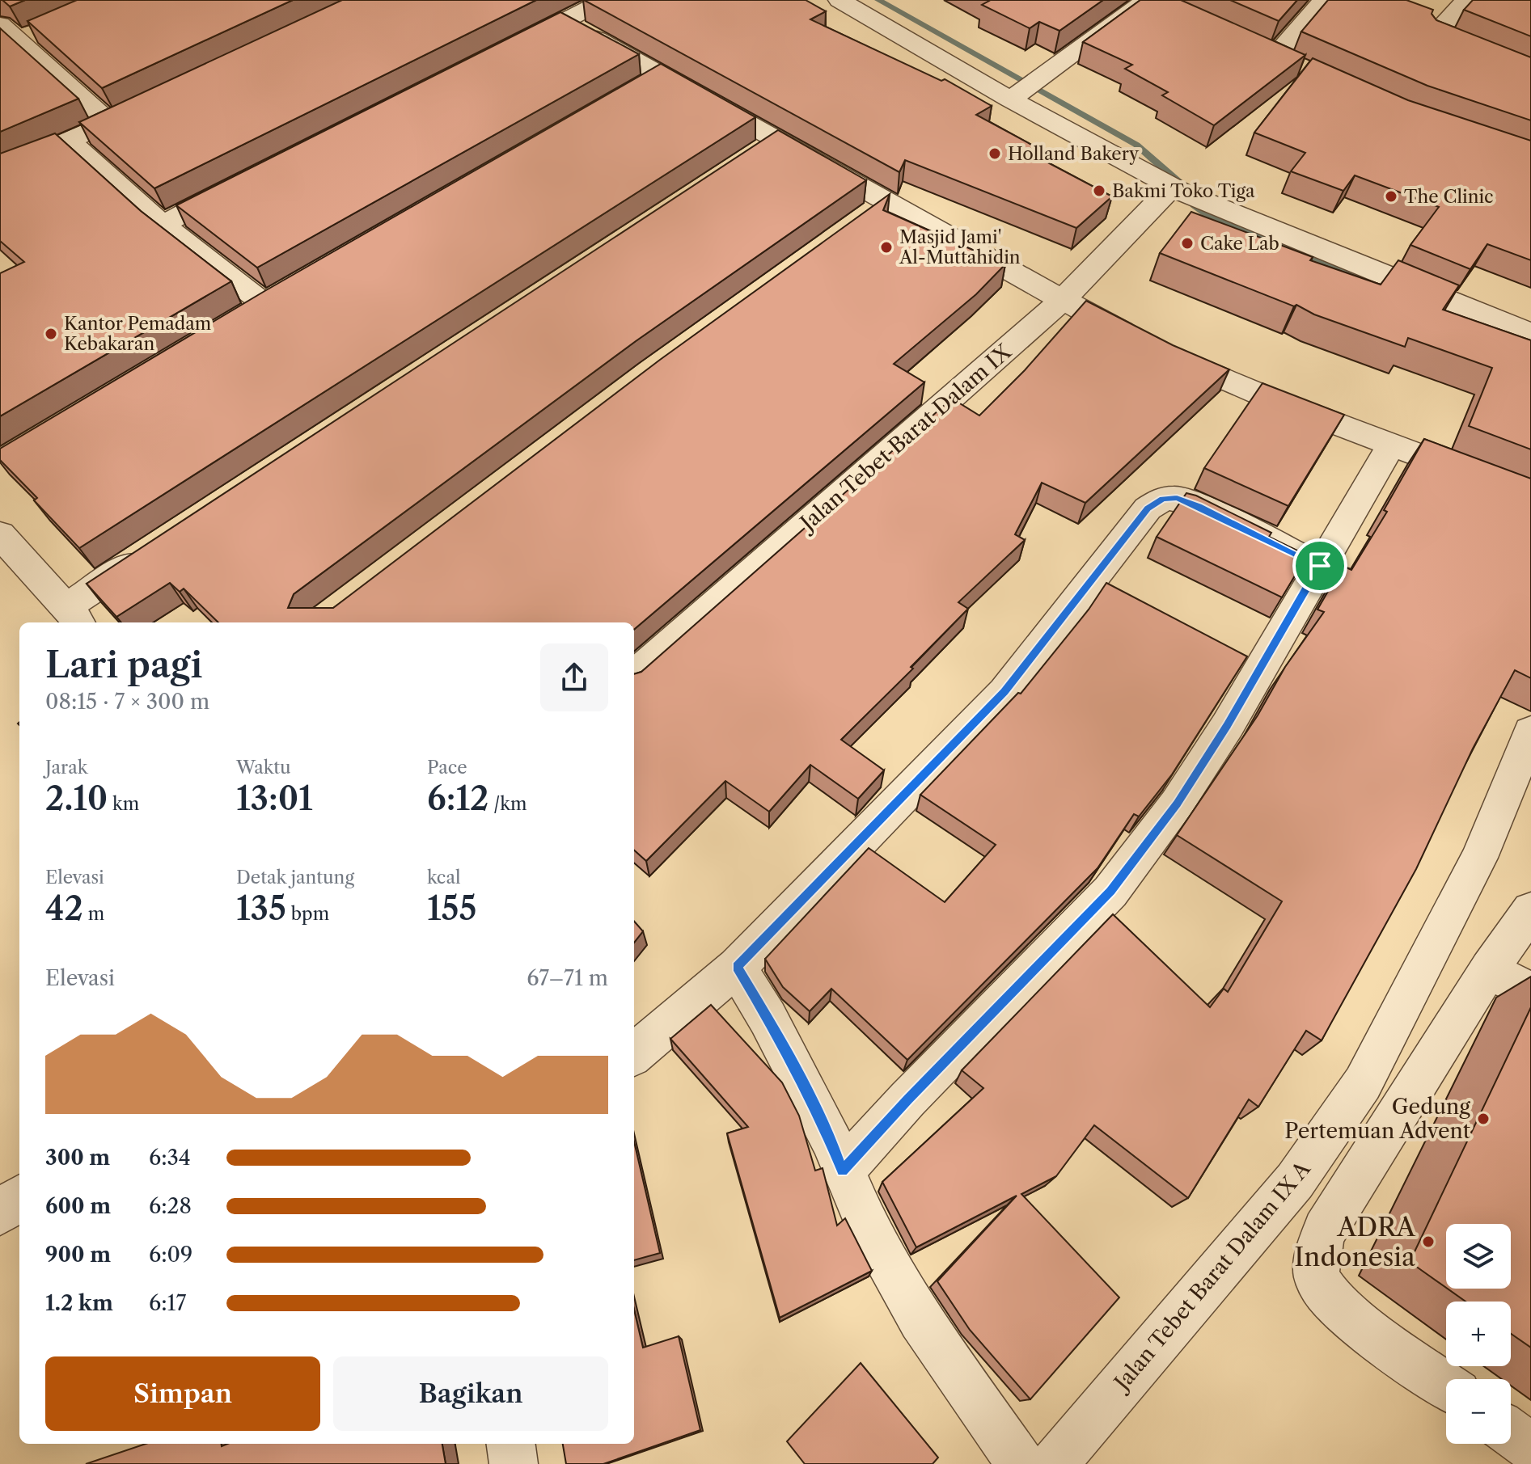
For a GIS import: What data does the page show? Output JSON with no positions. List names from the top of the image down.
{
  "streets": {
    "street": ["Jalan Tebet Barat Dalam IX", "Jalan Tebet Barat Dalam IX A"]
  },
  "places": [
    "Holland Bakery",
    "Bakmi Toko Tiga",
    "The Clinic",
    "Cake Lab",
    "Masjid Jami' Al-Muttahidin",
    "Kantor Pemadam Kebakaran",
    "Gedung Pertemuan Advent",
    "ADRA Indonesia"
  ],
  "page": {
    "heading": ["Lari pagi", "08:15 · 7 × 300 m"],
    "stats": [
      ["Jarak", "2.10 km"],
      ["Waktu", "13:01"],
      ["Pace", "6:12 /km"],
      ["Elevasi", "42 m"],
      ["Detak jantung", "135 bpm"],
      ["kcal", "155"]
    ],
    "chart": ["Elevasi", "67–71 m"],
    "list": [
      {
        "name": "300 m",
        "note": "6:34"
      },
      {
        "name": "600 m",
        "note": "6:28"
      },
      {
        "name": "900 m",
        "note": "6:09"
      },
      {
        "name": "1.2 km",
        "note": "6:17"
      }
    ],
    "map_buttons": ["+", "−"],
    "buttons": ["Simpan", "Bagikan"]
  }
}
